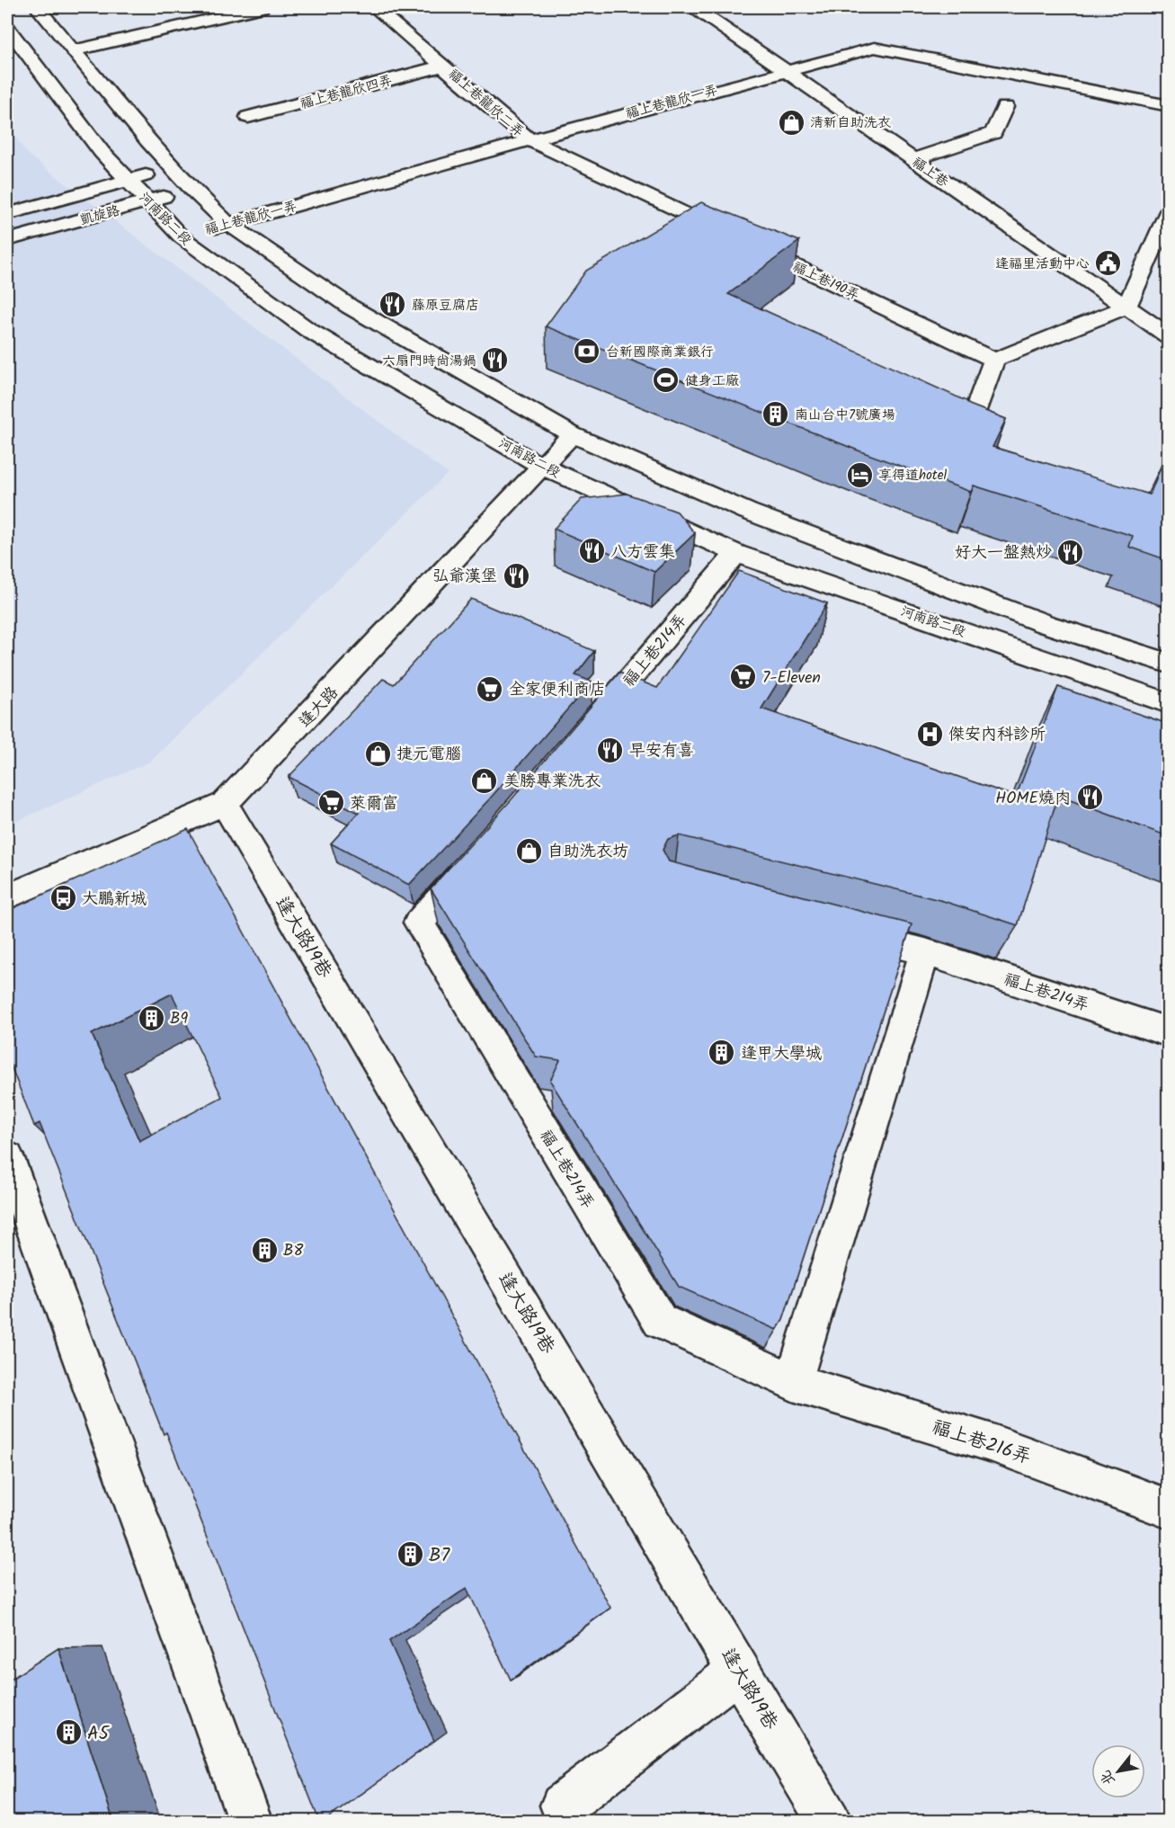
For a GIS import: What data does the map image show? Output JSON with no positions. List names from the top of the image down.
{
  "streets": {
    "street": [
      "福上巷龍欣四弄",
      "福上巷龍欣一弄",
      "福上巷龍欣二弄",
      "福上巷",
      "凱旋路",
      "河南路二段",
      "福上巷190弄",
      "福上巷214弄",
      "逢大路",
      "逢大路19巷",
      "福上巷216弄"
    ]
  },
  "crossings": [
    ["福上巷龍欣四弄", "福上巷龍欣二弄"],
    ["福上巷龍欣一弄", "福上巷龍欣二弄"],
    ["福上巷龍欣一弄", "福上巷"],
    ["福上巷龍欣一弄", "河南路二段"],
    ["福上巷龍欣一弄", "福上巷190弄"],
    ["福上巷龍欣二弄", "福上巷190弄"],
    ["凱旋路", "河南路二段"],
    ["河南路二段", "福上巷214弄"],
    ["河南路二段", "逢大路"],
    ["福上巷214弄", "福上巷216弄"],
    ["逢大路", "逢大路19巷"]
  ],
  "places": {
    "shop": [
      "清新自助洗衣",
      "捷元電腦",
      "美勝專業洗衣",
      "自助洗衣坊"
    ],
    "public building": ["逢福里活動中心"],
    "restaurant": [
      "藤原豆腐店",
      "六扇門時尚湯鍋",
      "八方雲集",
      "好大一盤熱炒",
      "弘爺漢堡",
      "早安有喜",
      "HOME燒肉"
    ],
    "bank": ["台新國際商業銀行"],
    "sports": ["健身工廠"],
    "building": [
      "南山台中7號廣場",
      "B9",
      "逢甲大學城",
      "B8",
      "B7",
      "A5"
    ],
    "hotel": ["享得道hotel"],
    "supermarket": ["7-Eleven", "全家便利商店", "萊爾富"],
    "hospital": ["傑安內科診所"],
    "bus stop": ["大鵬新城"]
  },
  "north": "bottom left"
}
